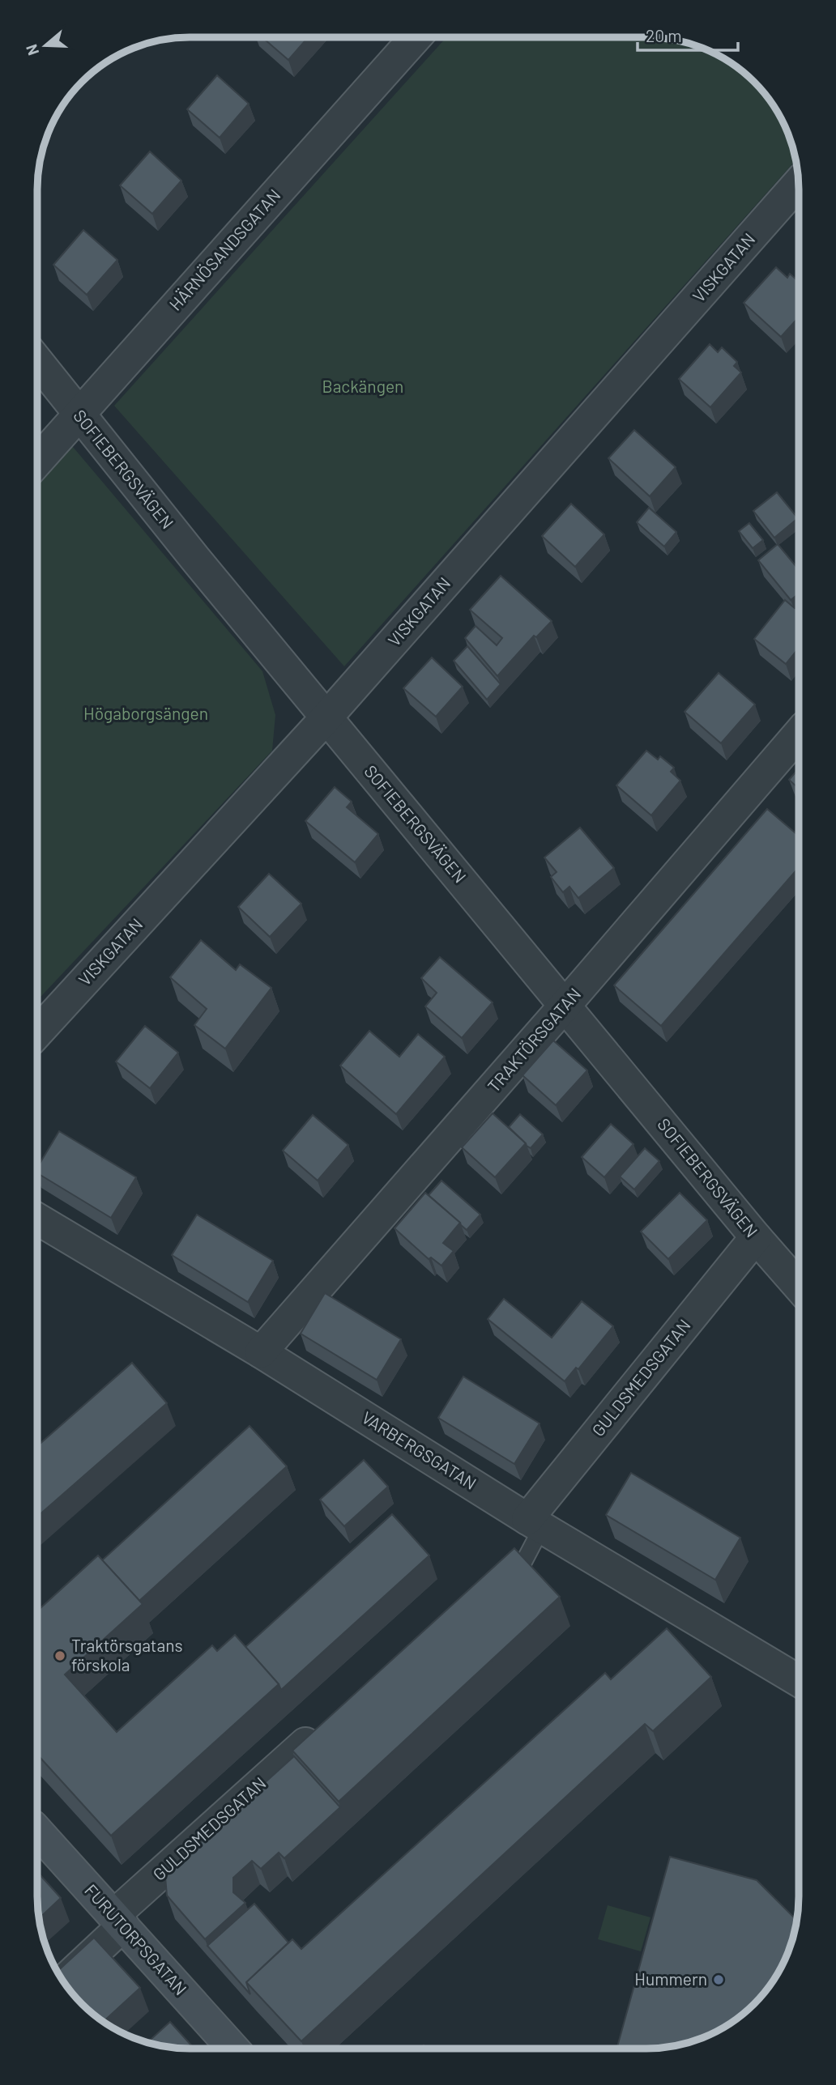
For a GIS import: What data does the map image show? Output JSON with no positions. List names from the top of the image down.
{
  "streets": {
    "street": [
      "HÄRNÖSANDSGATAN",
      "VISKGATAN",
      "SOFIEBERGSVÄGEN",
      "TRAKTÖRSGATAN",
      "GULDSMEDSGATAN",
      "VARBERGSGATAN",
      "FURUTORPSGATAN"
    ]
  },
  "crossings": [
    ["HÄRNÖSANDSGATAN", "SOFIEBERGSVÄGEN"],
    ["VISKGATAN", "SOFIEBERGSVÄGEN"],
    ["SOFIEBERGSVÄGEN", "TRAKTÖRSGATAN"],
    ["SOFIEBERGSVÄGEN", "GULDSMEDSGATAN"],
    ["TRAKTÖRSGATAN", "VARBERGSGATAN"],
    ["GULDSMEDSGATAN", "VARBERGSGATAN"],
    ["GULDSMEDSGATAN", "FURUTORPSGATAN"]
  ],
  "parks": ["Backängen", "Högaborgsängen"],
  "places": ["Traktörsgatans förskola", "Hummern"],
  "scale_bar": "20 m",
  "north": "left"
}
